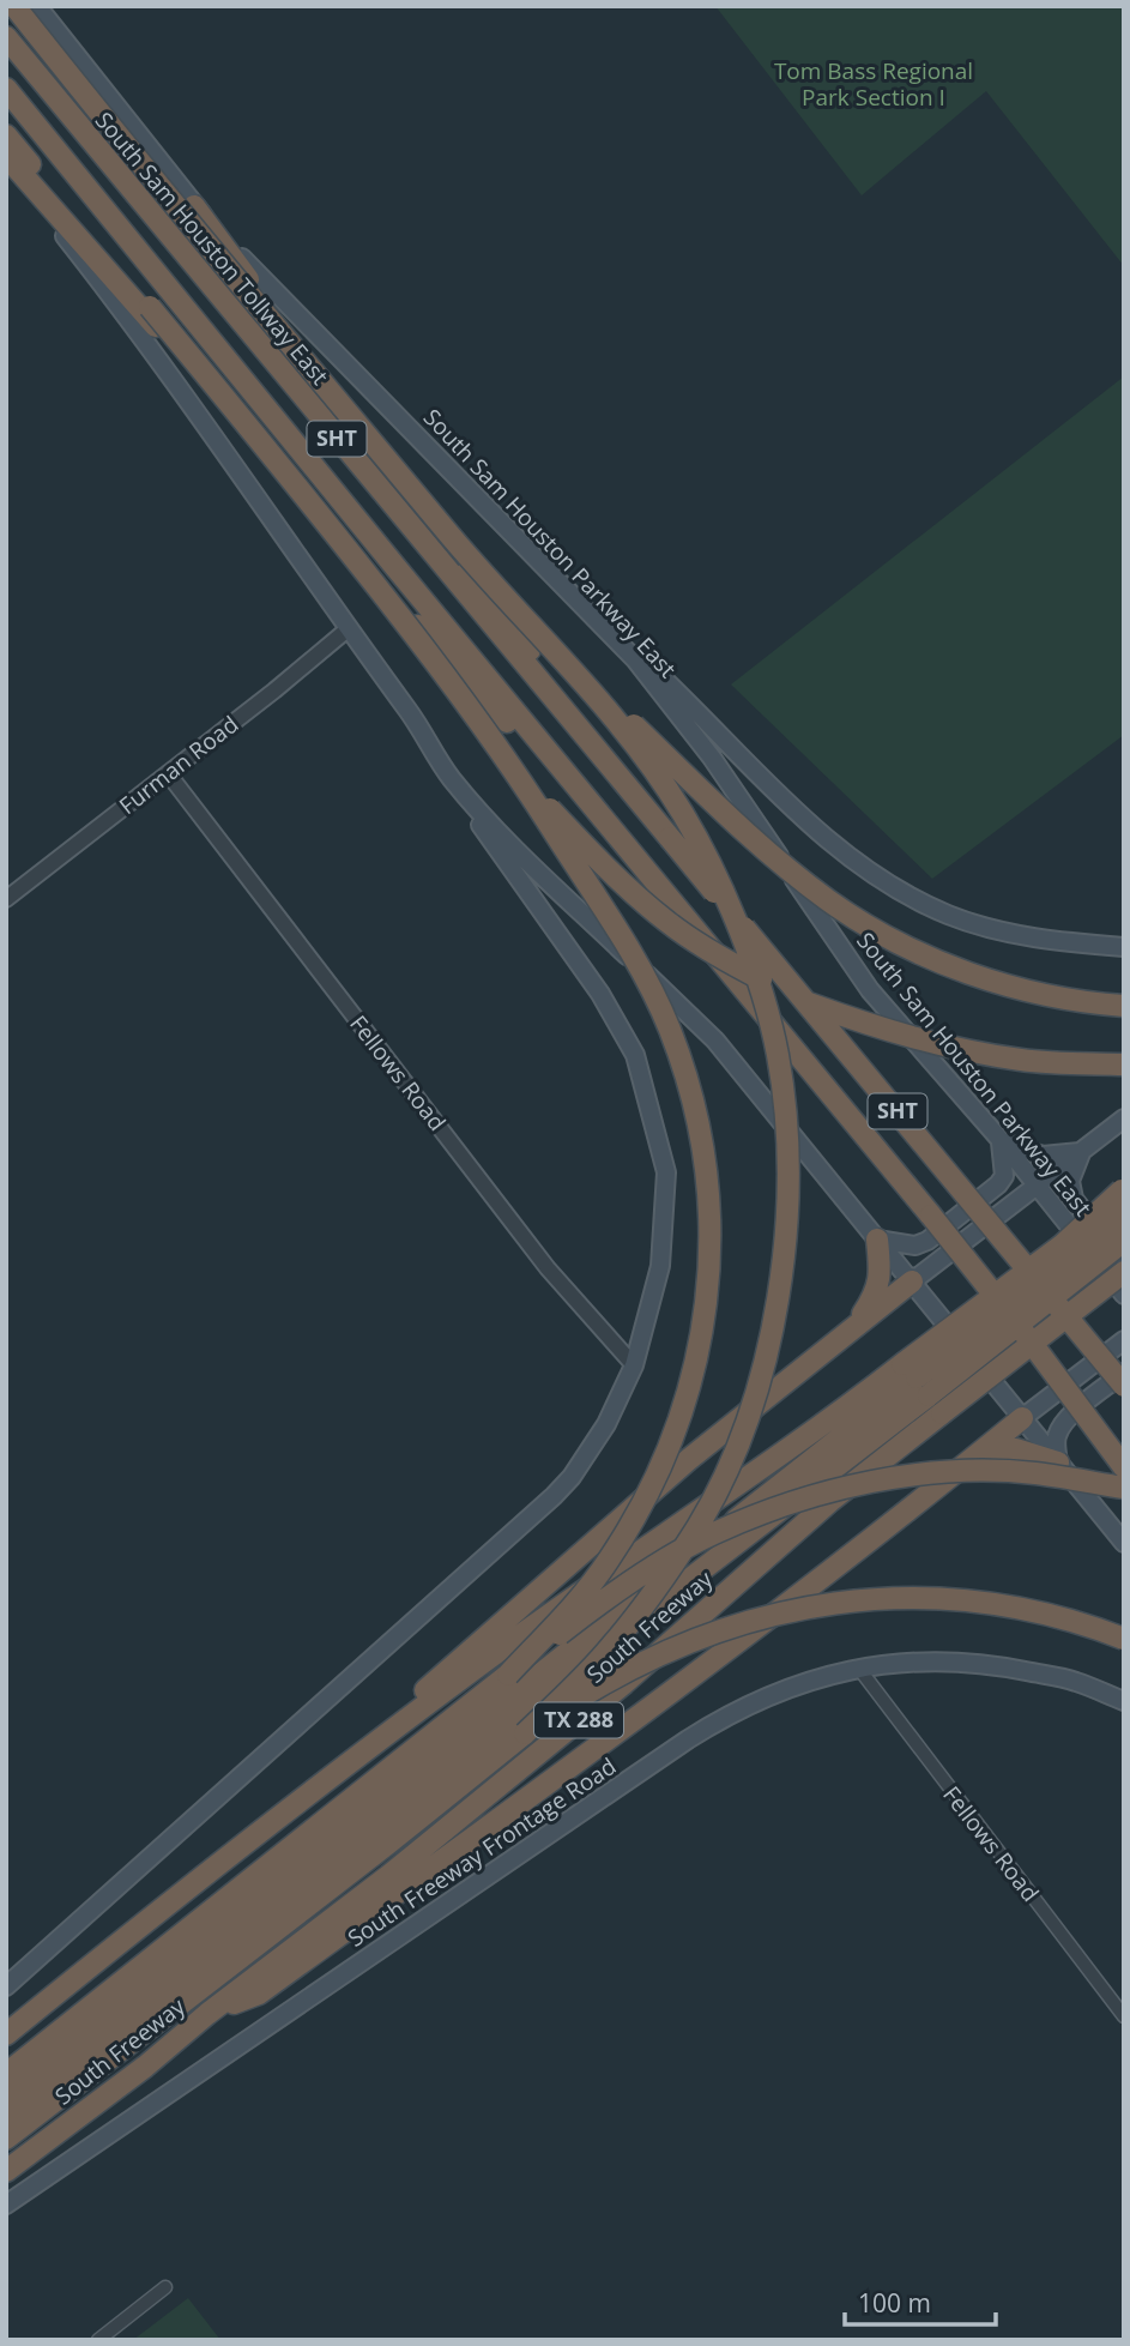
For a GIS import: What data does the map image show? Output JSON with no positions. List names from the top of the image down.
{
  "streets": {
    "highway": [
      "South Sam Houston Tollway East",
      "SHT",
      "South Freeway",
      "TX 288"
    ],
    "main road": ["South Sam Houston Parkway East", "South Freeway Frontage Road"],
    "street": ["Furman Road", "Fellows Road"]
  },
  "crossings": [
    ["South Sam Houston Tollway East", "SHT"],
    ["Furman Road", "Fellows Road"],
    ["Fellows Road", "South Freeway Frontage Road"]
  ],
  "parks": ["Tom Bass Regional Park Section I"],
  "scale_bar": "100 m"
}
